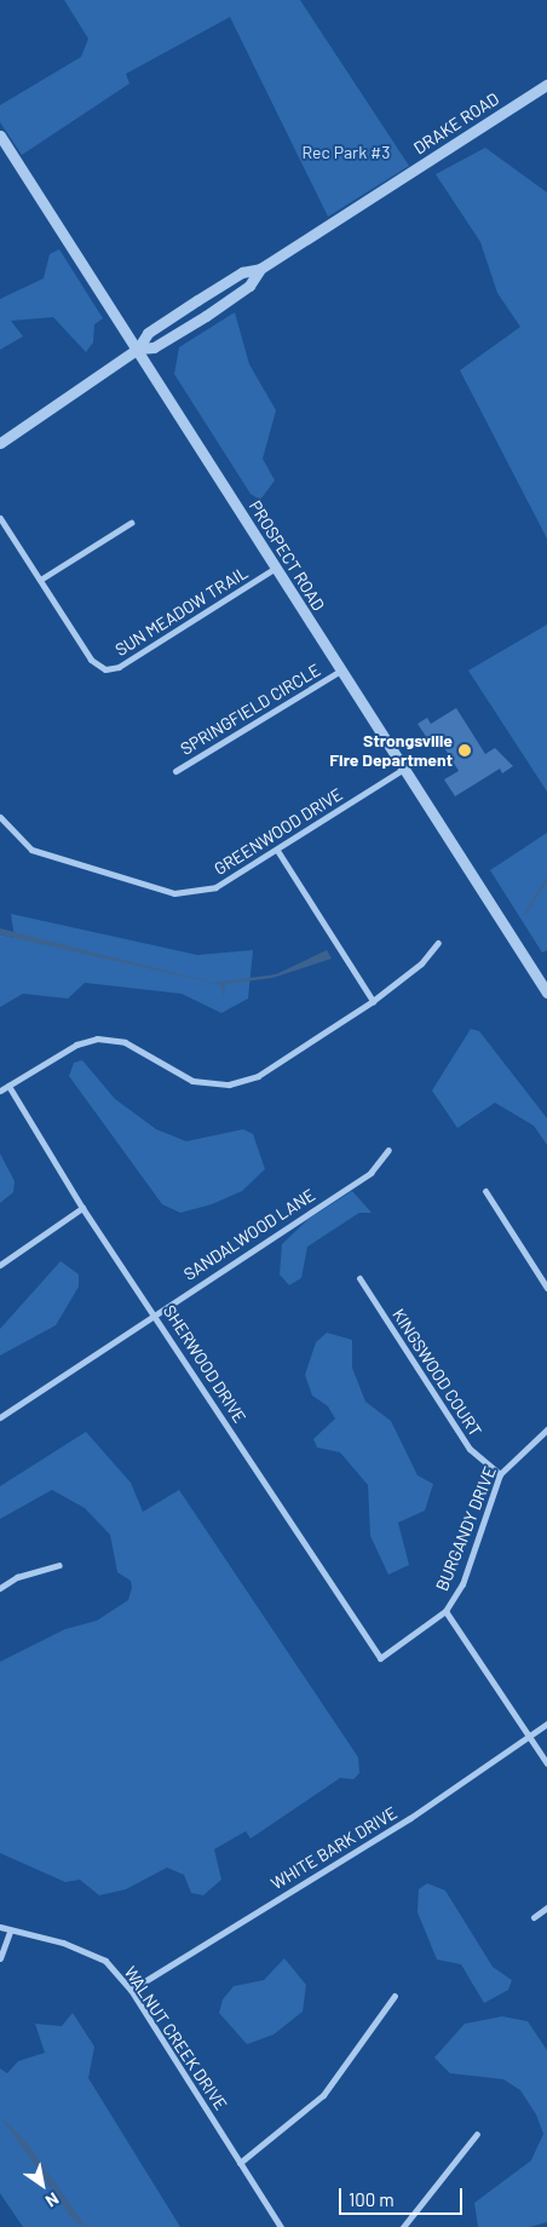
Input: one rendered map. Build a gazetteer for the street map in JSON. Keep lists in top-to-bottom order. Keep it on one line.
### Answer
{"streets":{"street":["DRAKE ROAD","PROSPECT ROAD","SUN MEADOW TRAIL","SPRINGFIELD CIRCLE","GREENWOOD DRIVE","SANDALWOOD LANE","SHERWOOD DRIVE","KINGSWOOD COURT","BURGANDY DRIVE","WHITE BARK DRIVE","WALNUT CREEK DRIVE"]},"crossings":[["DRAKE ROAD","PROSPECT ROAD"],["PROSPECT ROAD","SUN MEADOW TRAIL"],["PROSPECT ROAD","SPRINGFIELD CIRCLE"],["PROSPECT ROAD","GREENWOOD DRIVE"],["SANDALWOOD LANE","SHERWOOD DRIVE"],["SHERWOOD DRIVE","BURGANDY DRIVE"],["KINGSWOOD COURT","BURGANDY DRIVE"],["WHITE BARK DRIVE","WALNUT CREEK DRIVE"]],"parks":["Rec Park #3"],"places":["Strongsville Fire Department"],"scale_bar":"100 m","north":"bottom right"}
